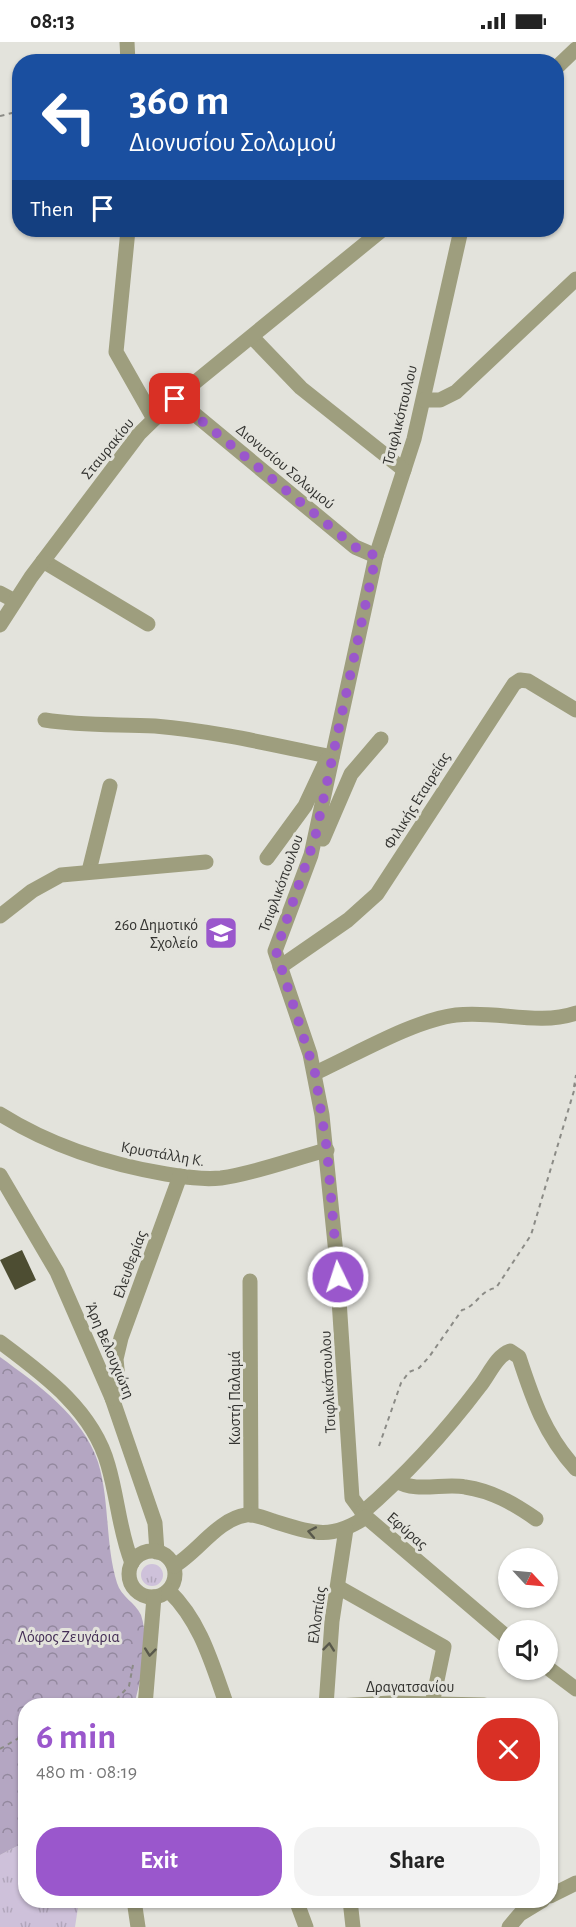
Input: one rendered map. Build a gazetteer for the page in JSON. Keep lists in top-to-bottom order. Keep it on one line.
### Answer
{"streets":{"street":["Τσιφλικόπουλου","Σταυρακίου","Διονυσίου Σολωμού","Φιλικής Εταιρείας","Κρυστάλλη Κ.","Ελευθερίας","Άρη Βελουχιώτη","Κωστή Παλαμά","Εφύρας","Ελλοπίας"]},"crossings":[["Τσιφλικόπουλου","Διονυσίου Σολωμού"],["Τσιφλικόπουλου","Φιλικής Εταιρείας"],["Τσιφλικόπουλου","Κρυστάλλη Κ."],["Τσιφλικόπουλου","Εφύρας"],["Σταυρακίου","Διονυσίου Σολωμού"],["Κρυστάλλη Κ.","Ελευθερίας"],["Ελευθερίας","Άρη Βελουχιώτη"],["Κωστή Παλαμά","Εφύρας"],["Εφύρας","Ελλοπίας"]],"one_way":["Ελλοπίας"],"parks":["Λόφος Ζευγάρια"],"places":{"school or university":["26ο Δημοτικό Σχολείο"]},"north":"bottom right","page":{"status":"08:13","turn":["360 m","Διονυσίου Σολωμού"],"then":"Then","heading":["6 min","480 m · 08:19"],"buttons":["Exit","Share"]}}
